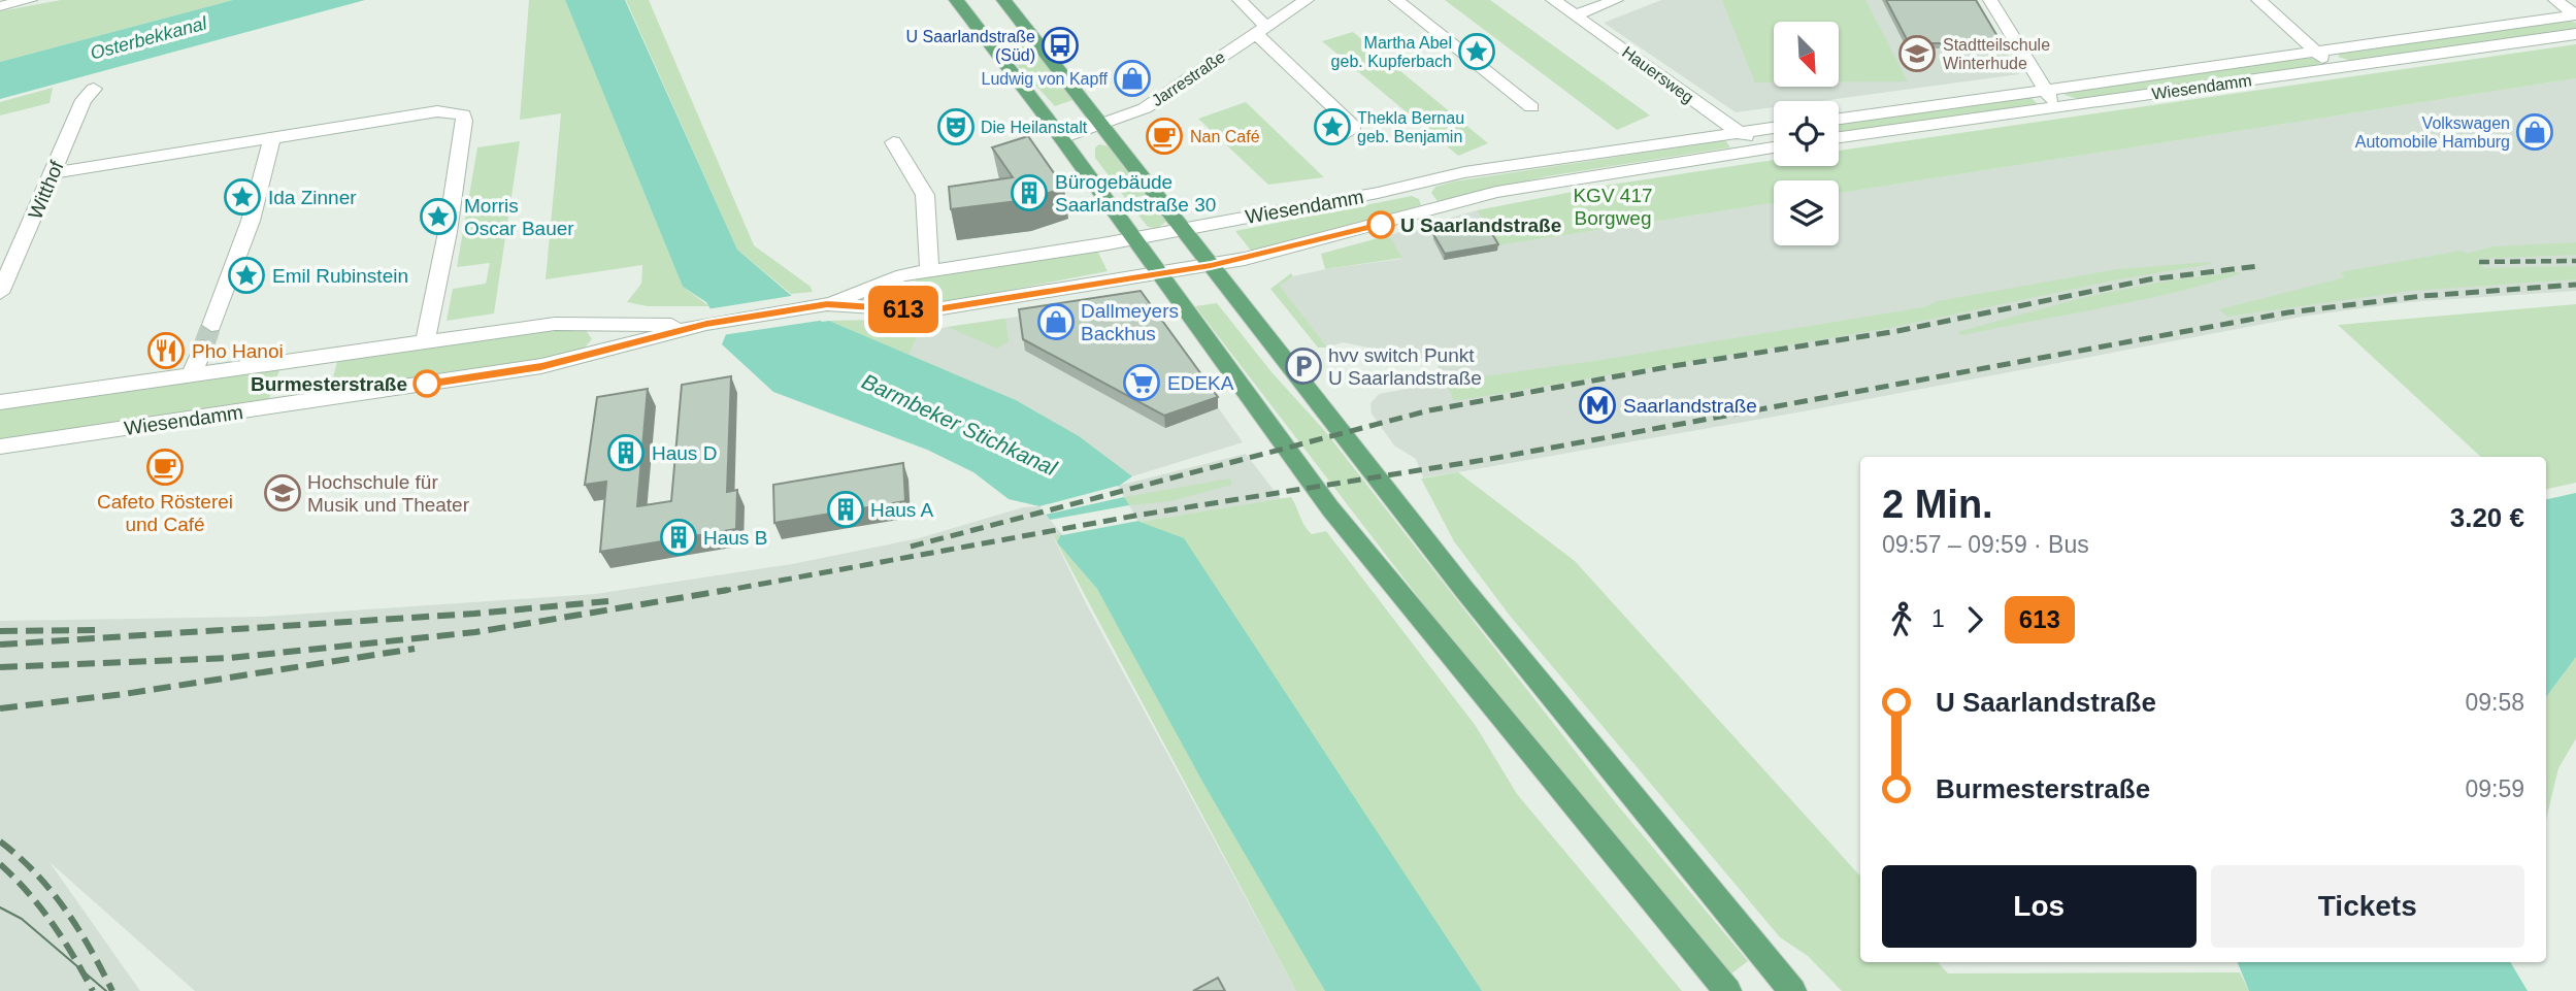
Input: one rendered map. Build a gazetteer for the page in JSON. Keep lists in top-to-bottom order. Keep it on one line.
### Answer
{"streets":{"street":["Hauersweg","Jarrestraße","Wiesendamm","Witthof"]},"crossings":[["Hauersweg","Wiesendamm"]],"water":["Osterbekkanal","Barmbeker Stichkanal"],"parks":["KGV 417 Borgweg"],"places":{"bus stop":["U Saarlandstraße (Süd)"],"place":["Martha Abel geb. Kupferbach","Thekla Bernau geb. Benjamin","Ida Zinner","Morris Oscar Bauer","Emil Rubinstein"],"school or university":["Stadtteilschule Winterhude","Hochschule für Musik und Theater"],"shop":["Ludwig von Kapff","Volkswagen Automobile Hamburg","Dallmeyers Backhus"],"theatre":["Die Heilanstalt"],"cafe":["Nan Café","Cafeto Rösterei und Café"],"building":["Bürogebäude Saarlandstraße 30","Haus D","Haus A","Haus B"],"other":["U Saarlandstraße","Burmesterstraße"],"restaurant":["Pho Hanoi"],"parking":["hvv switch Punkt U Saarlandstraße"],"supermarket":["EDEKA"],"metro station":["Saarlandstraße"]},"lines":["bus line 613"],"north":"bottom right","page":{"on_map":"613","heading":["2 Min.","09:57 – 09:59 · Bus","3.20 €"],"legs":["1","613"],"list":[{"name":"U Saarlandstraße","value":"09:58"},{"name":"Burmesterstraße","value":"09:59"}],"buttons":["Los","Tickets"]}}
